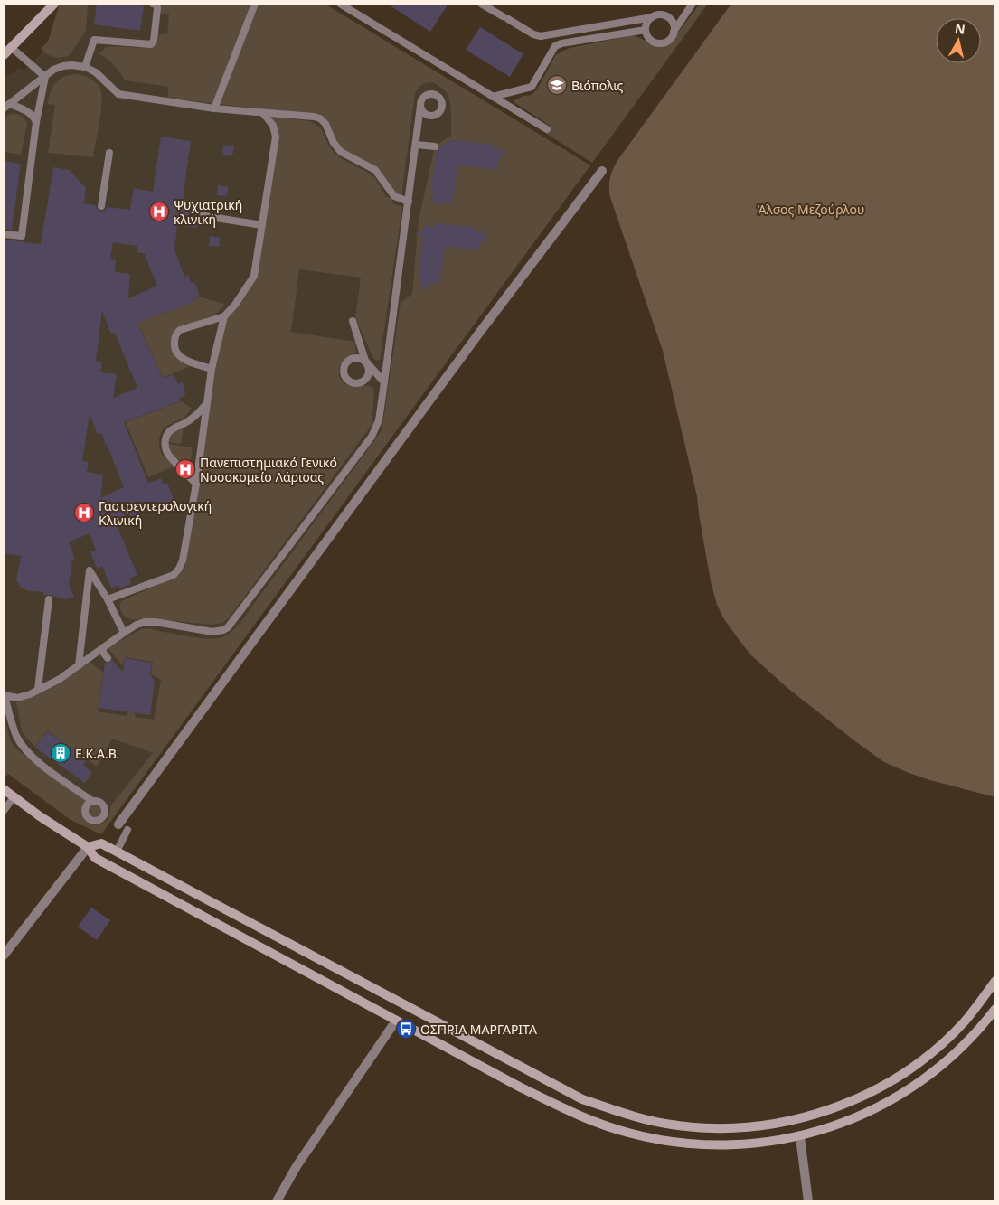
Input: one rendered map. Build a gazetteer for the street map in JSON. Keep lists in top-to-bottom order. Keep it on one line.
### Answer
{"parks":["Άλσος Μεζούρλου"],"places":{"school or university":["Βιόπολις"],"hospital":["Ψυχιατρική κλινική","Πανεπιστημιακό Γενικό Νοσοκομείο Λάρισας","Γαστρεντερολογική Κλινική"],"building":["E.K.A.B."],"bus stop":["ΟΣΠΡΙΑ ΜΑΡΓΑΡΙΤΑ"]},"north":"top"}
